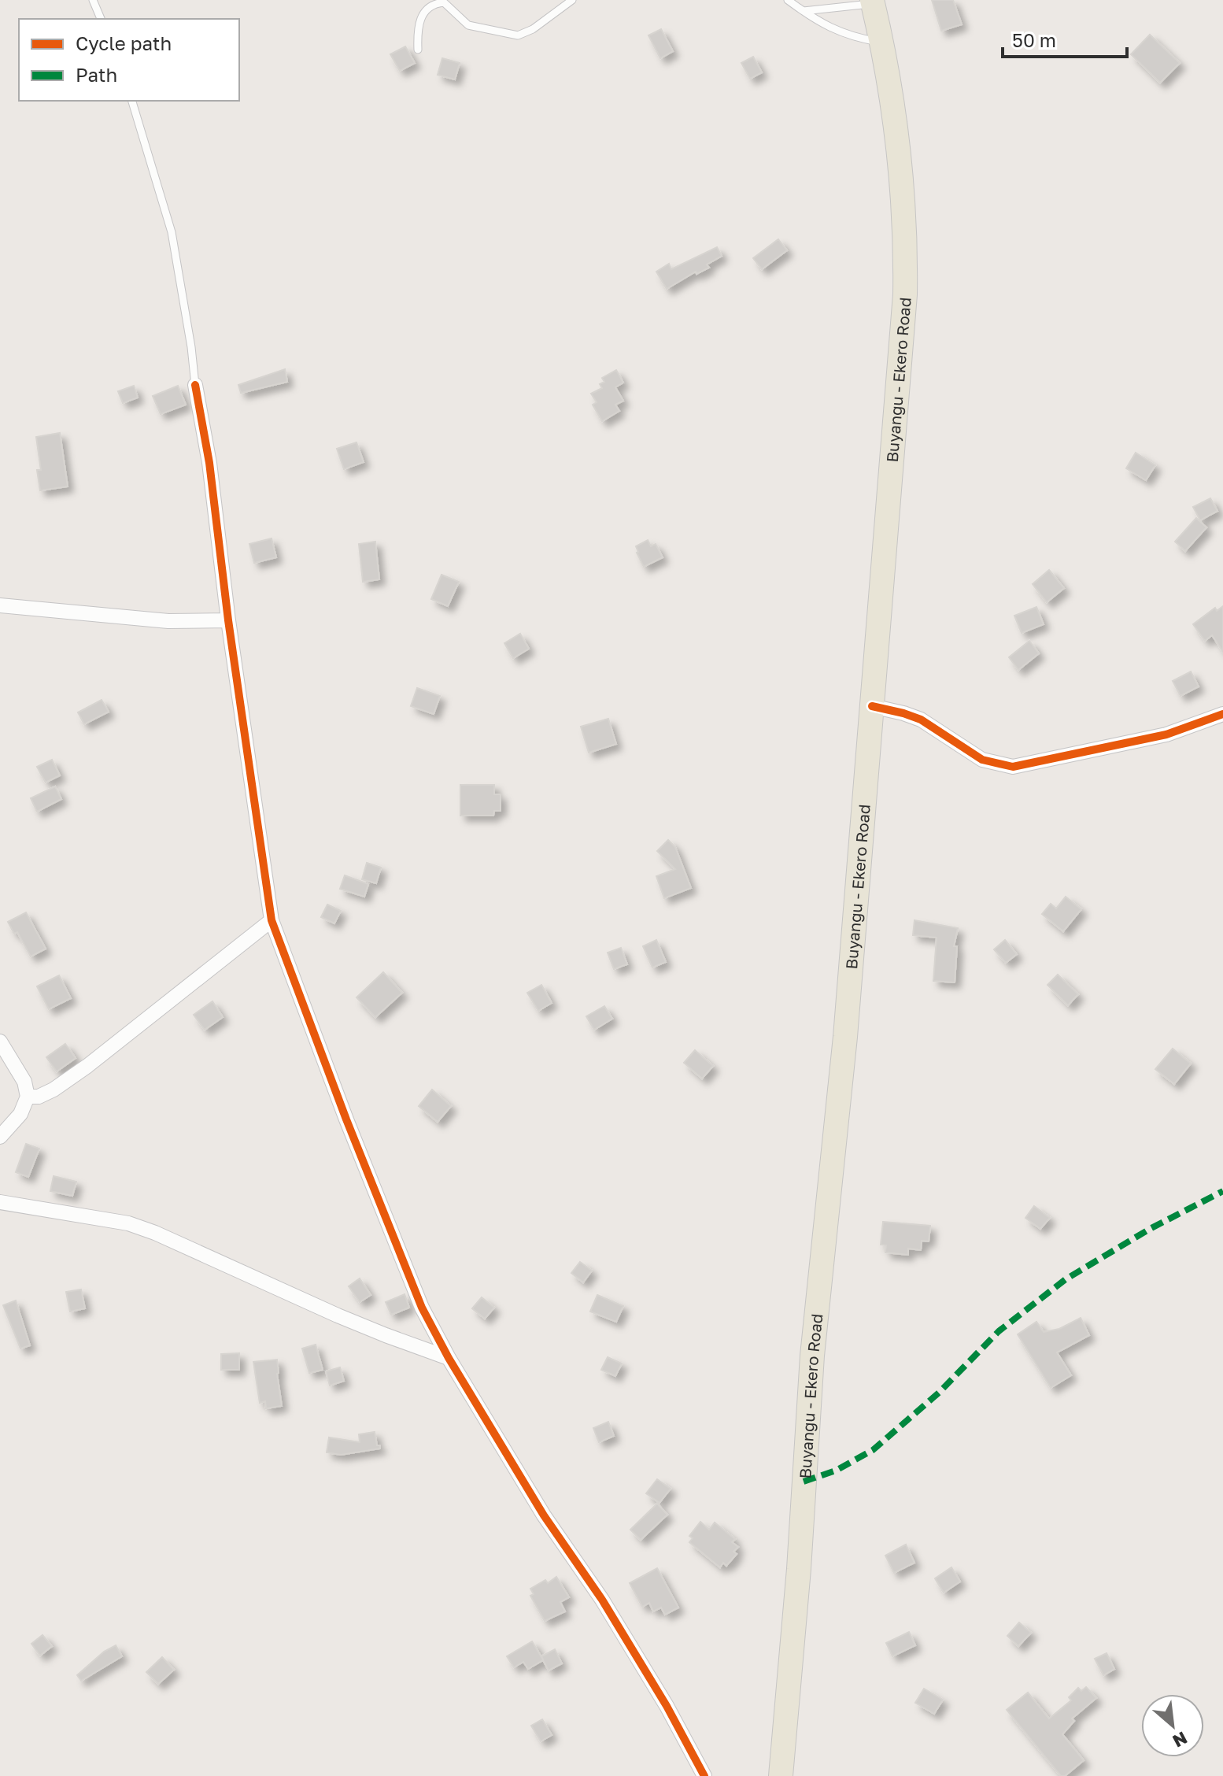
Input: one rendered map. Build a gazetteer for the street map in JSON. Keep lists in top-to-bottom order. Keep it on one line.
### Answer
{"streets":{"main road":["Buyangu - Ekero Road"]},"legend":["Cycle path","Path"],"scale_bar":"50 m","north":"bottom right"}
